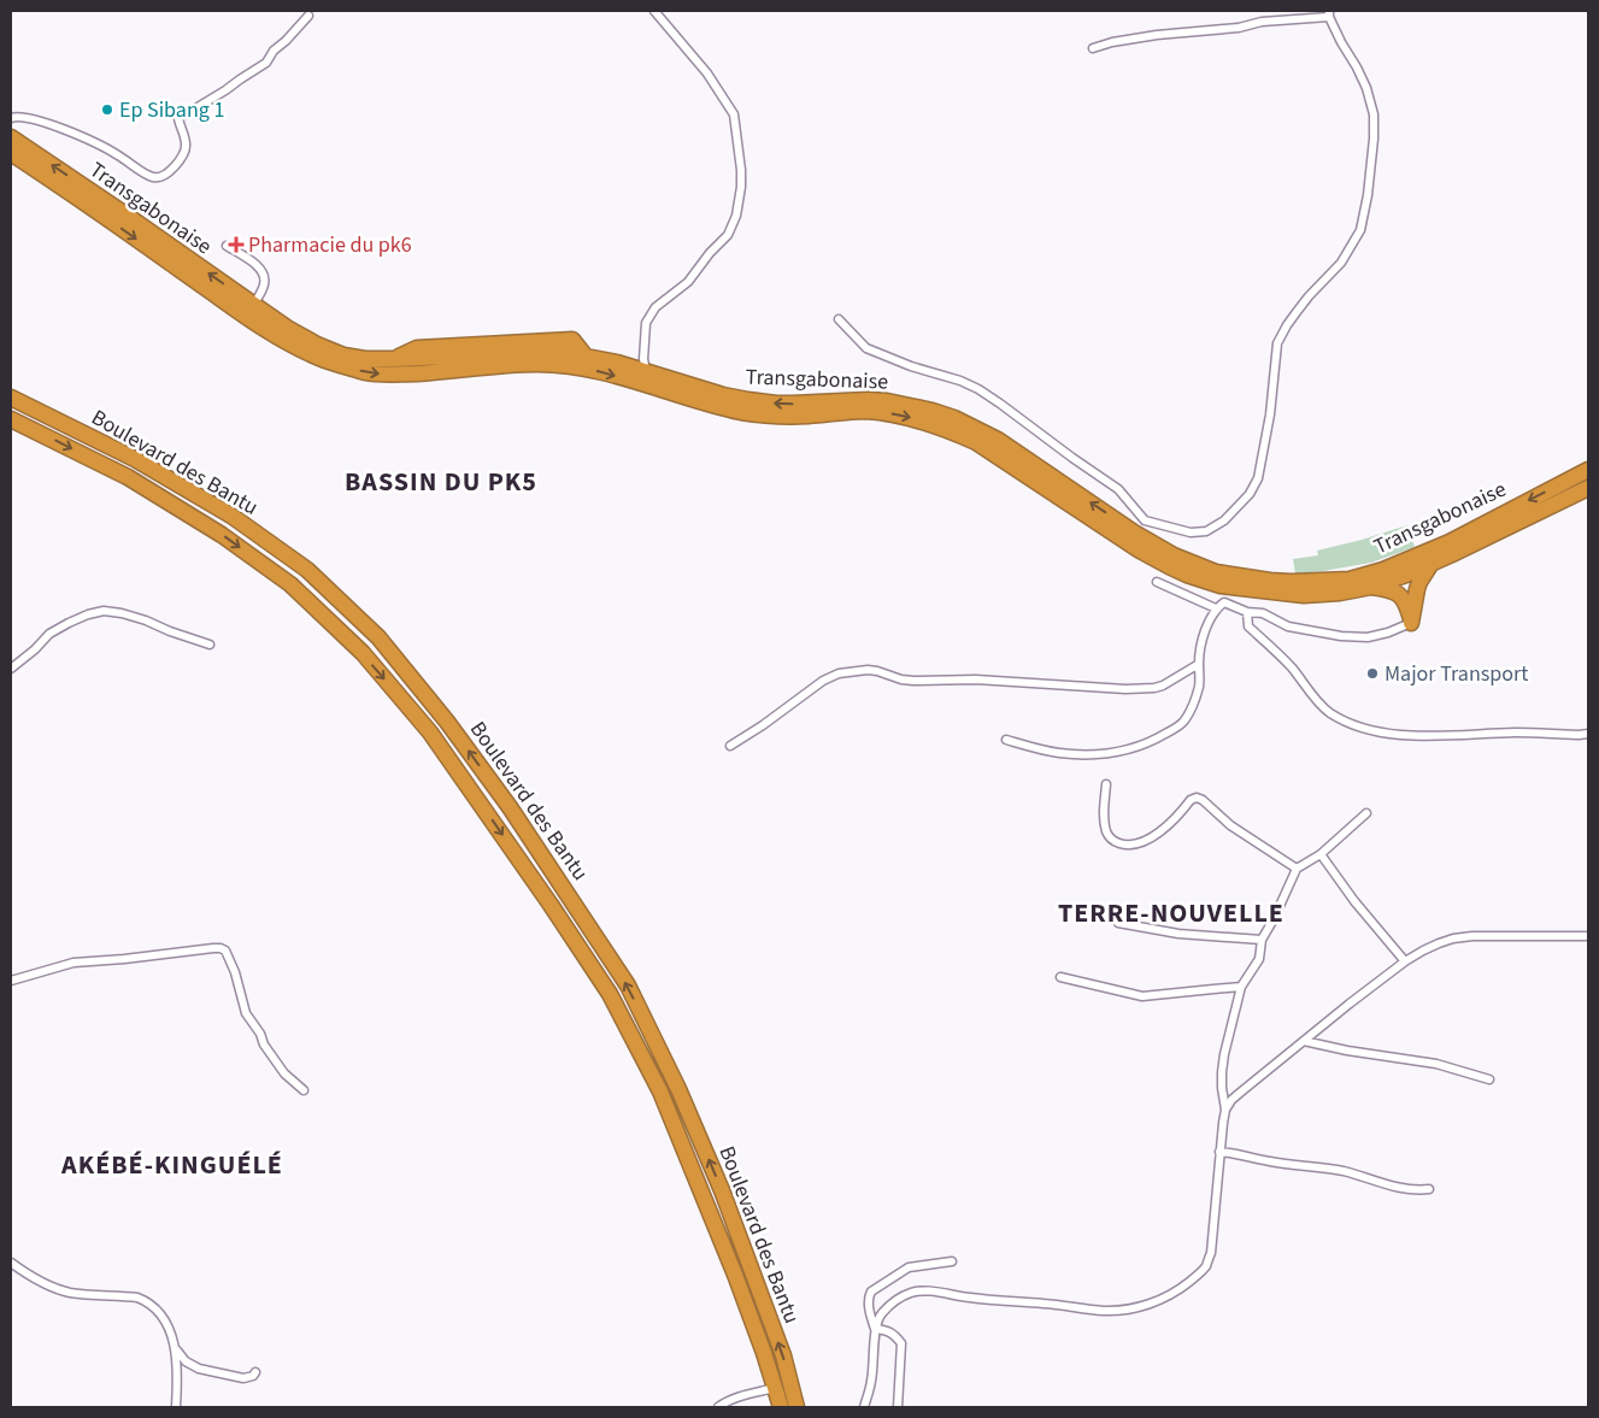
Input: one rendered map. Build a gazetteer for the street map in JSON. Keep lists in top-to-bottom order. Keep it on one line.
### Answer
{"streets":{"highway":["Transgabonaise","Boulevard des Bantu"]},"districts":["BASSIN DU PK5","TERRE-NOUVELLE","AKÉBÉ-KINGUÉLÉ"],"places":{"other":["Ep Sibang 1","Major Transport"],"health":["Pharmacie du pk6"]}}
